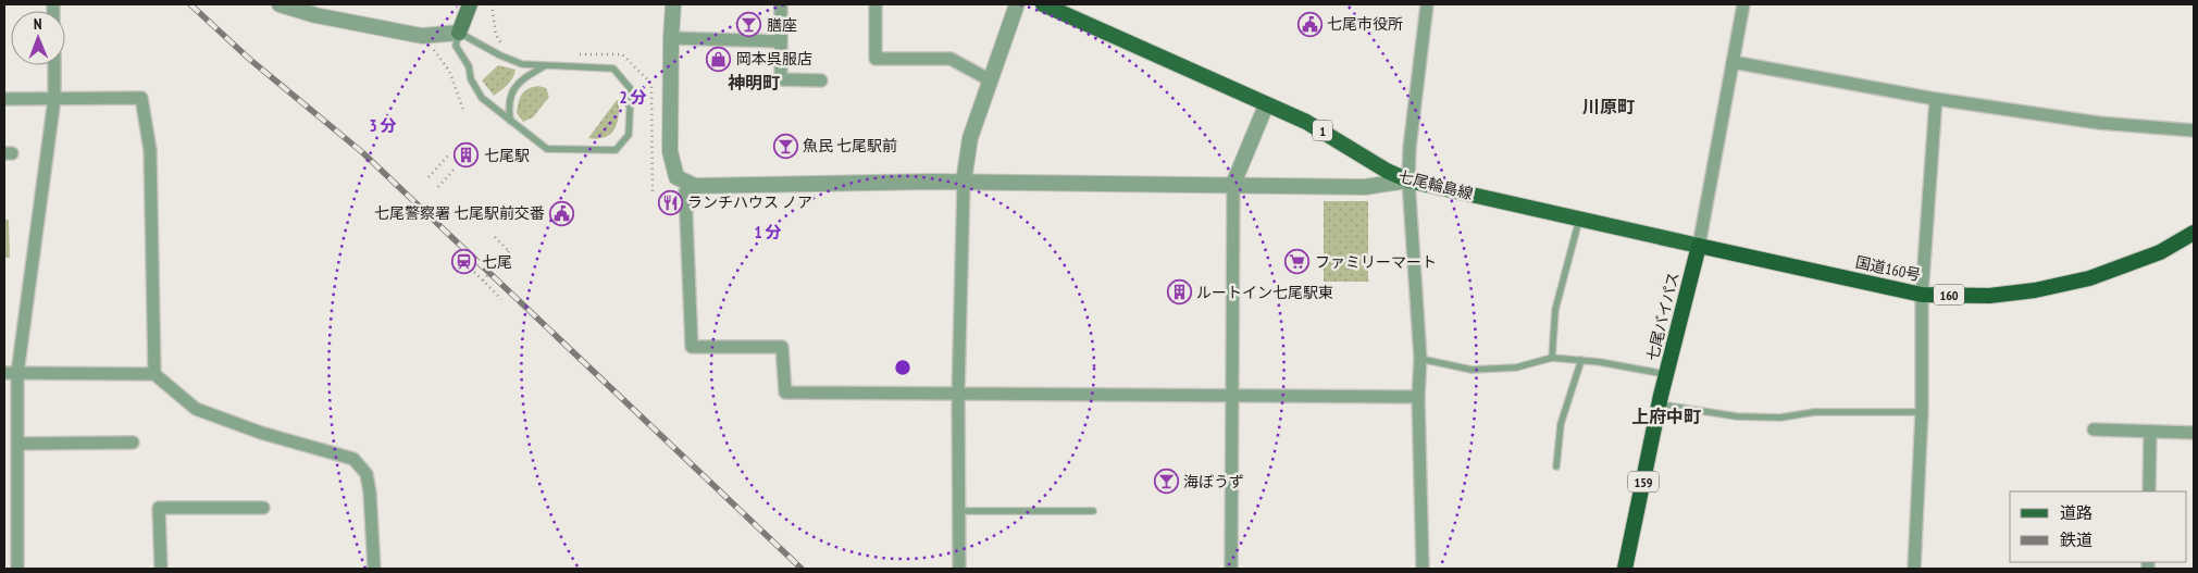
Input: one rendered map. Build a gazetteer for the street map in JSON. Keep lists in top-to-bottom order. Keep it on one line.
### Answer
{"streets":{"highway":["国道160号","160","七尾バイパス","159"],"main road":["1","七尾輪島線"]},"crossings":[["七尾輪島線","国道160号"],["七尾輪島線","七尾バイパス"],["国道160号","七尾バイパス"],["七尾バイパス","159"]],"districts":["神明町","川原町","上府中町"],"places":{"public building":["七尾市役所","七尾警察署 七尾駅前交番"],"bar":["膳座","魚民 七尾駅前","海ぼうず"],"shop":["岡本呉服店"],"building":["七尾駅","ルートイン七尾駅東"],"restaurant":["ランチハウス ノア"],"station":["七尾"],"supermarket":["ファミリーマート"]},"legend":["道路","鉄道"],"north":"top","rings":["2 分","3 分","1 分"]}
